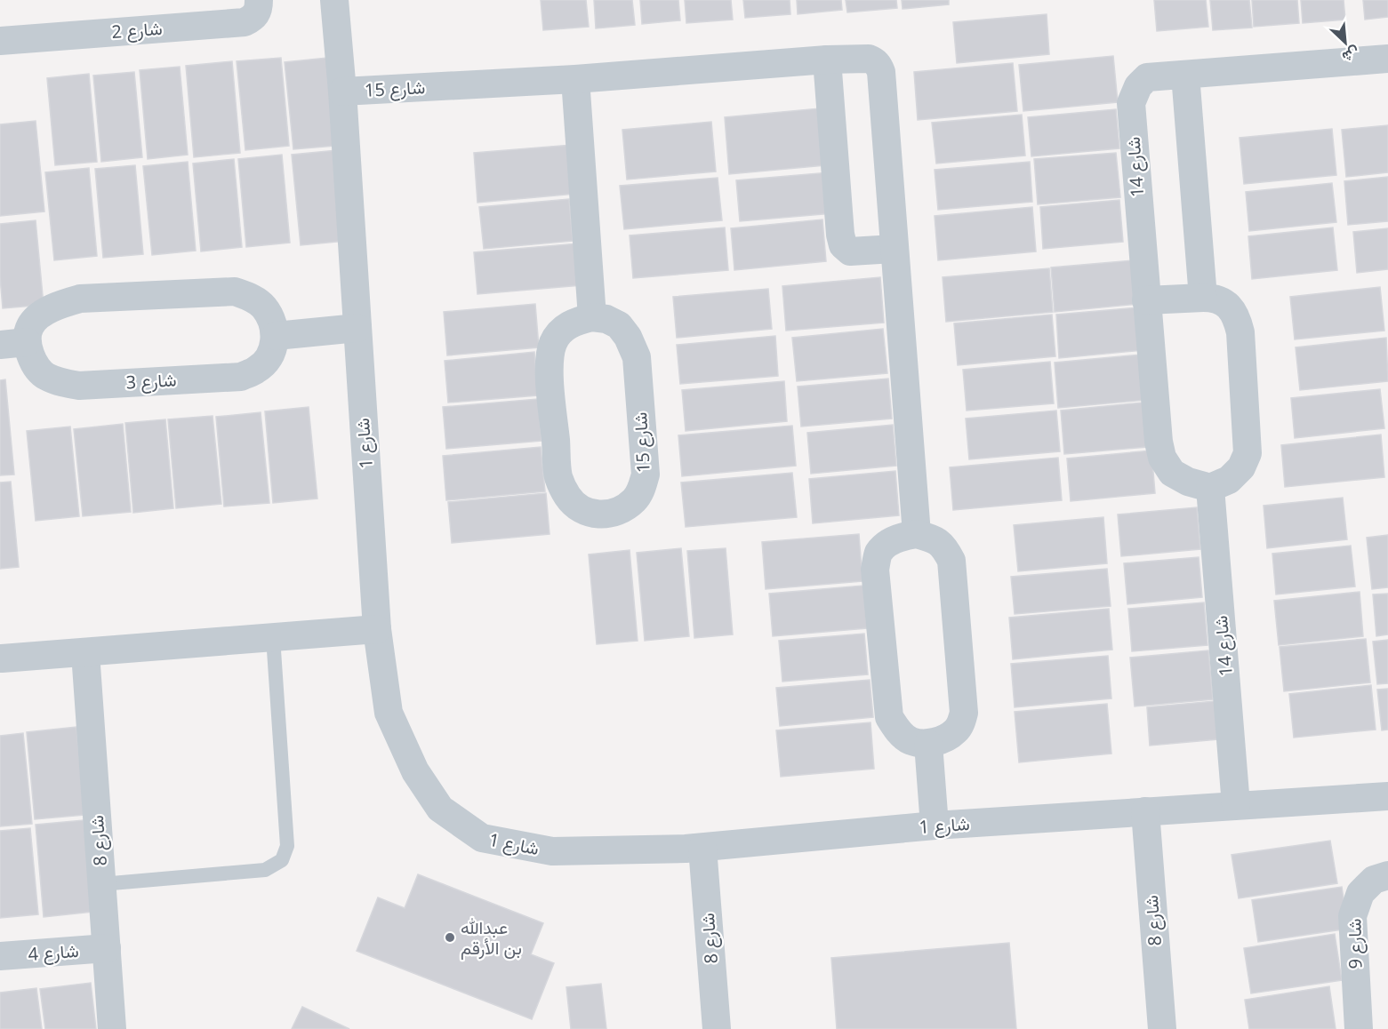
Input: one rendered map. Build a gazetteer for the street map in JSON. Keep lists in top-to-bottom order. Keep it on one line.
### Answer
{"streets":{"street":["شارع 2","شارع 15","شارع 14","شارع 3","شارع 1","شارع 8","شارع 9","شارع 4"]},"crossings":[["شارع 15","شارع 1"],["شارع 14","شارع 1"],["شارع 1","شارع 8"],["شارع 8","شارع 4"]],"places":["عبدالله بن الأرقم"],"north":"bottom right"}
